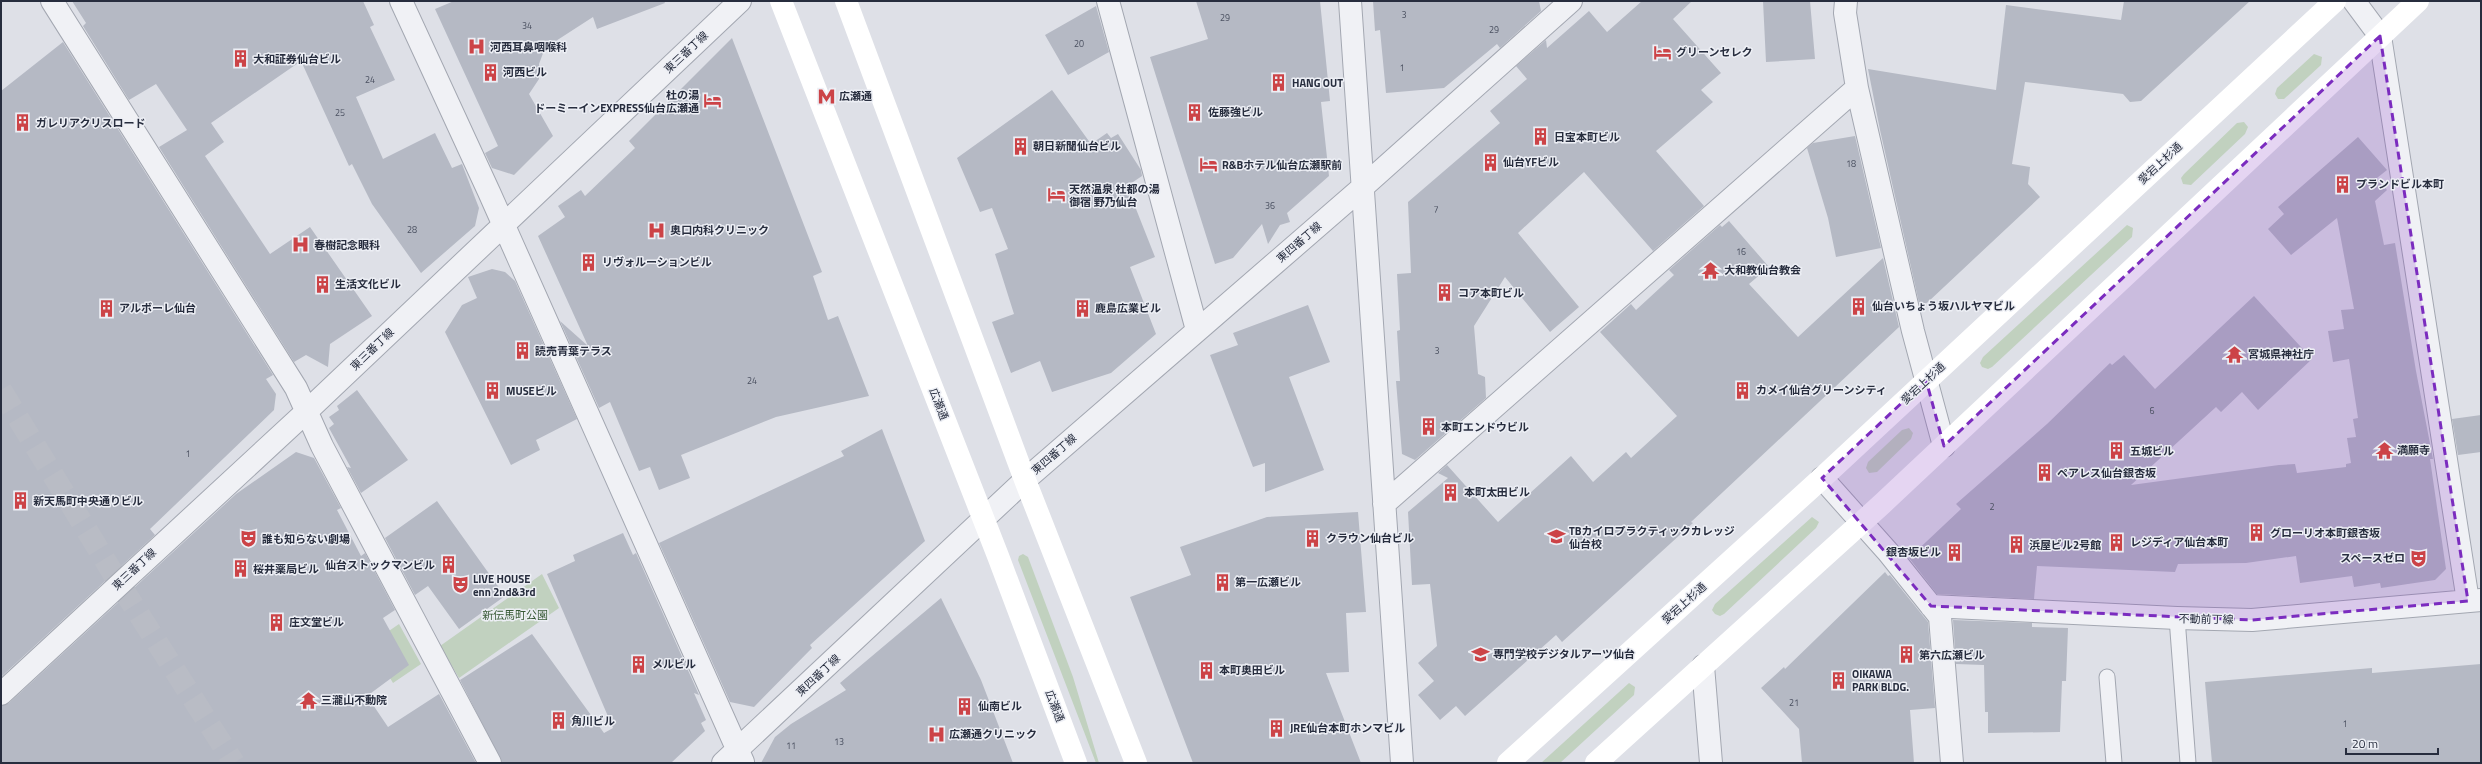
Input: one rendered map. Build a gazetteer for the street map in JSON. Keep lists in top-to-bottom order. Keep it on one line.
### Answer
{"streets":{"street":["東三番丁線","愛宕上杉通","東四番丁線","広瀬通","不動前丁線"]},"crossings":[["東四番丁線","広瀬通"]],"parks":["新伝馬町公園"],"places":{"hospital":["河西耳鼻咽喉科","奥口内科クリニック","春樹記念眼科","広瀬通クリニック"],"hotel":["グリーンセレク","杜の湯 ドーミーインEXPRESS仙台広瀬通","R&Bホテル仙台広瀬駅前","天然温泉 杜都の湯 御宿 野乃仙台"],"building":["大和証券仙台ビル","河西ビル","HANG OUT","佐藤強ビル","ガレリアクリスロード","日宝本町ビル","朝日新聞仙台ビル","仙台YFビル","プランドビル本町","リヴォルーションビル","生活文化ビル","コア本町ビル","仙台いちょう坂ハルヤマビル","アルボーレ仙台","鹿島広業ビル","読売⻘葉テラス","カメイ仙台グリーンシティ","MUSEビル","本町エンドウビル","五城ビル","ペアレス仙台銀杏坂","本町太田ビル","新天馬町中央通りビル","グローリオ本町銀杏坂","クラウン仙台ビル","レジディア仙台本町","浜屋ビル2号館","銀杏坂ビル","仙台ストックマンビル","桜井薬局ビル","第一広瀬ビル","庄文堂ビル","第六広瀬ビル","メルビル","本町奥田ビル","OIKAWA PARK BLDG.","仙南ビル","角川ビル","JRE仙台本町ホンマビル"],"metro station":["広瀬通"],"temple":["大和教仙台教会","宮城県神社庁","満願寺","三瀧山不動院"],"school or university":["TBカイロプラクティックカレッジ 仙台校","専門学校デジタルアーツ仙台"],"theatre":["誰も知らない劇場","スペースゼロ","LIVE HOUSE enn 2nd&3rd"]},"house_numbers":["3","29","34","29","20","1","24","25","18","36","7","28","16","3","24","6","1","2","21","1","13","11"],"scale_bar":"20 m"}
